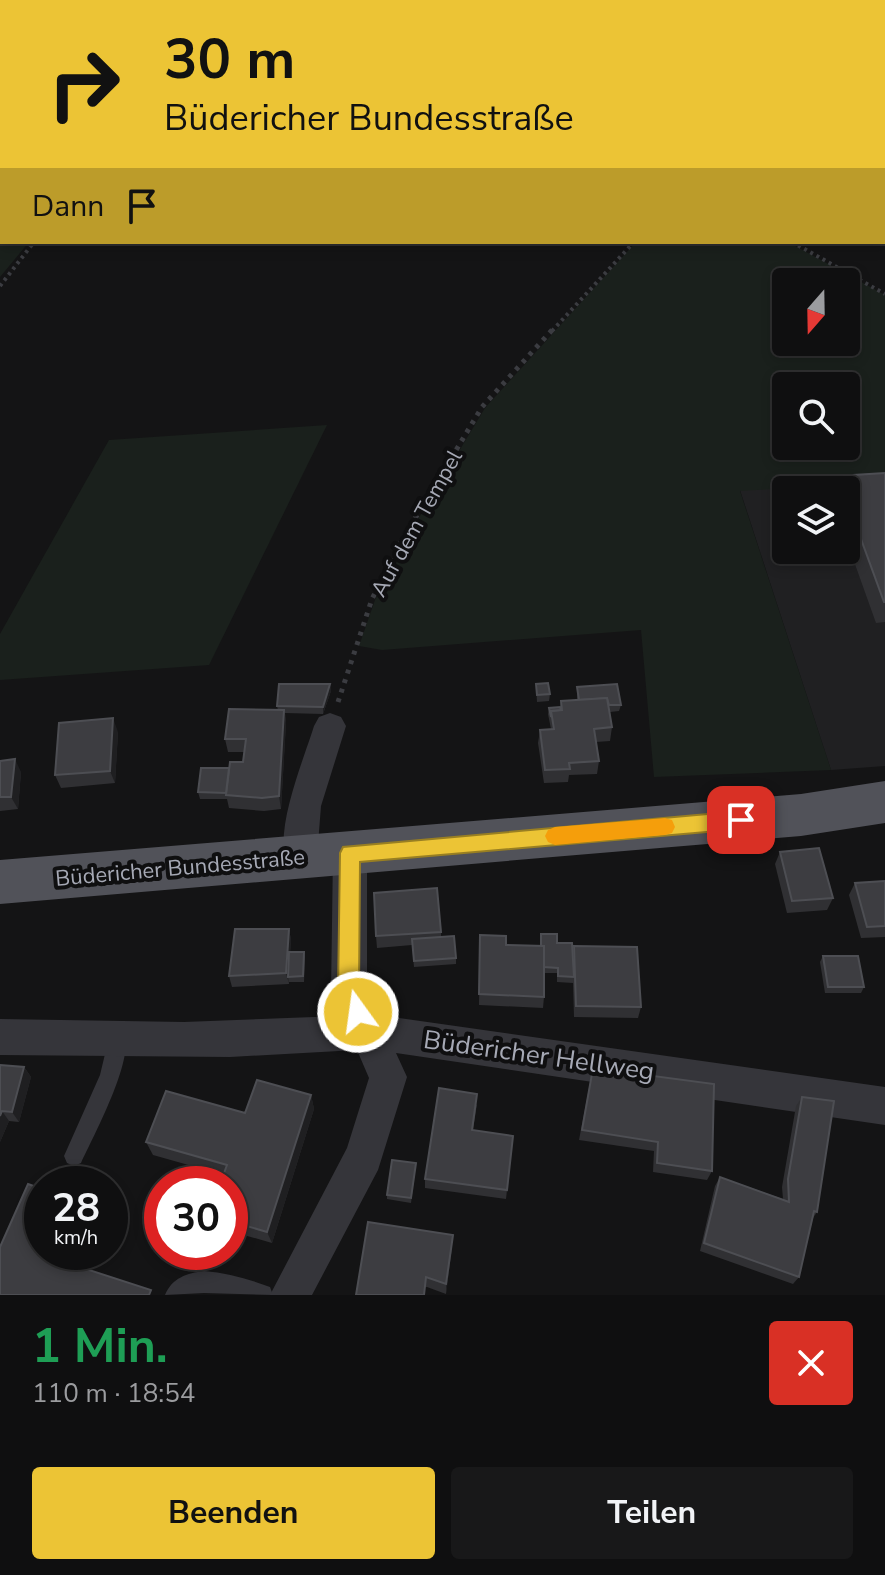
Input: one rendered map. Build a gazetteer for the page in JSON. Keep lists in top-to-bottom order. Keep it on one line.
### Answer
{"streets":{"main road":["Büdericher Bundesstraße"],"street":["Büdericher Hellweg"],"path":["Auf dem Tempel"]},"north":"bottom","page":{"turn":["30 m","Büdericher Bundesstraße"],"then":"Dann","speed":"28 km/h","limit":"30","heading":["1 Min.","110 m · 18:54"],"buttons":["Beenden","Teilen"]}}
